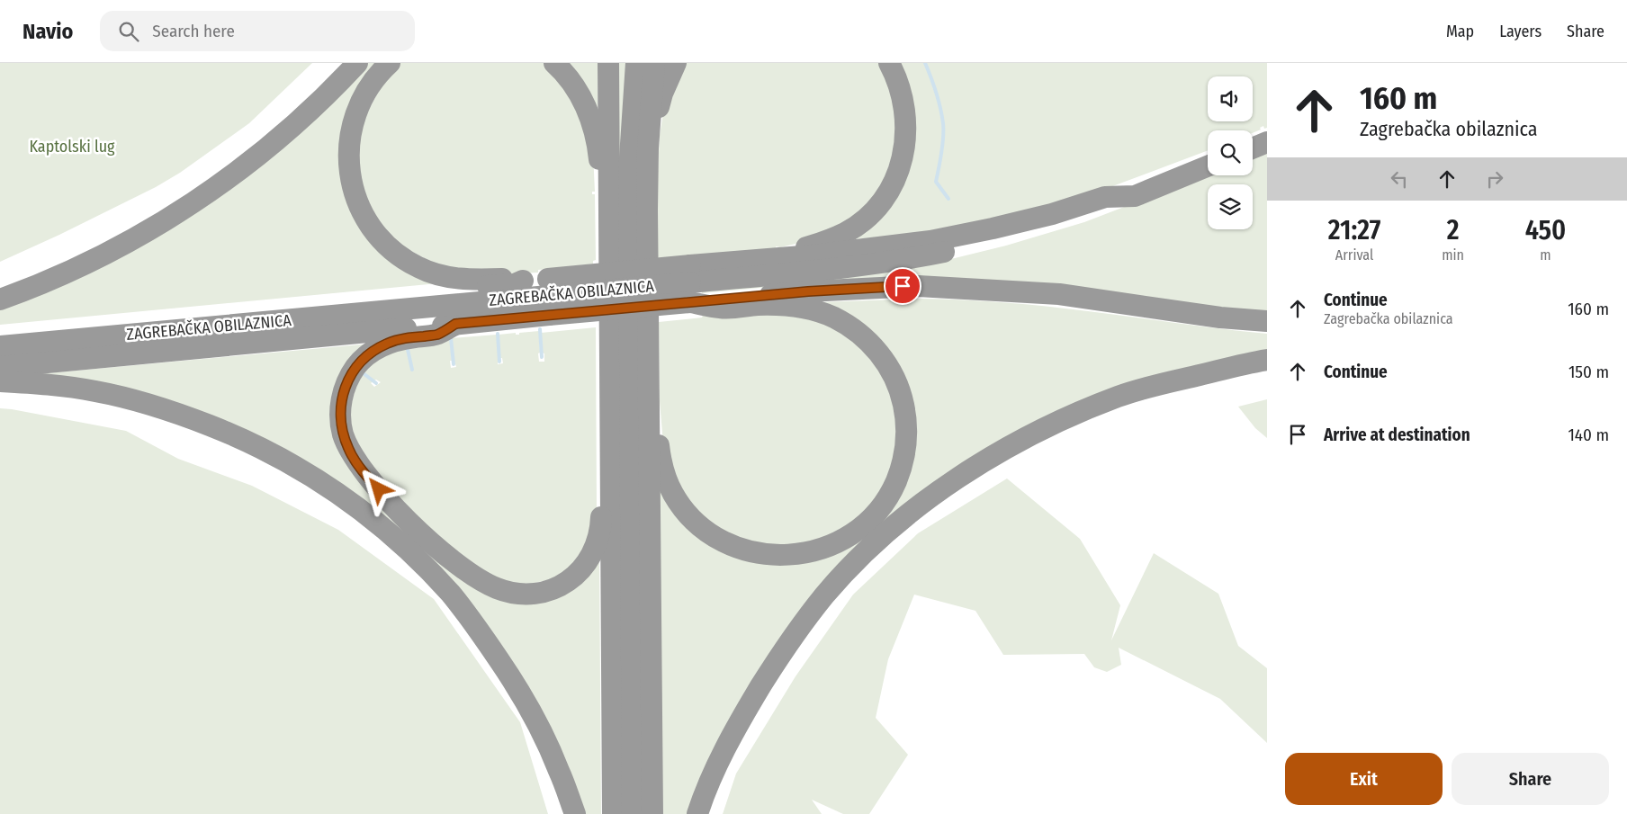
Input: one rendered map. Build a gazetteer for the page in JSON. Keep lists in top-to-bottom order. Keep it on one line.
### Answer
{"streets":{"highway":["ZAGREBAČKA OBILAZNICA"]},"parks":["Kaptolski lug"],"page":{"header":"Navio","search":"Search here","nav":["Map","Layers","Share"],"turn":["160 m","Zagrebačka obilaznica"],"eta":["21:27","Arrival","2","min","450","m"],"list":[{"name":"Continue","note":"Zagrebačka obilaznica","value":"160 m"},{"name":"Continue","value":"150 m"},{"name":"Arrive at destination","value":"140 m"}],"buttons":["Exit","Share"]}}
